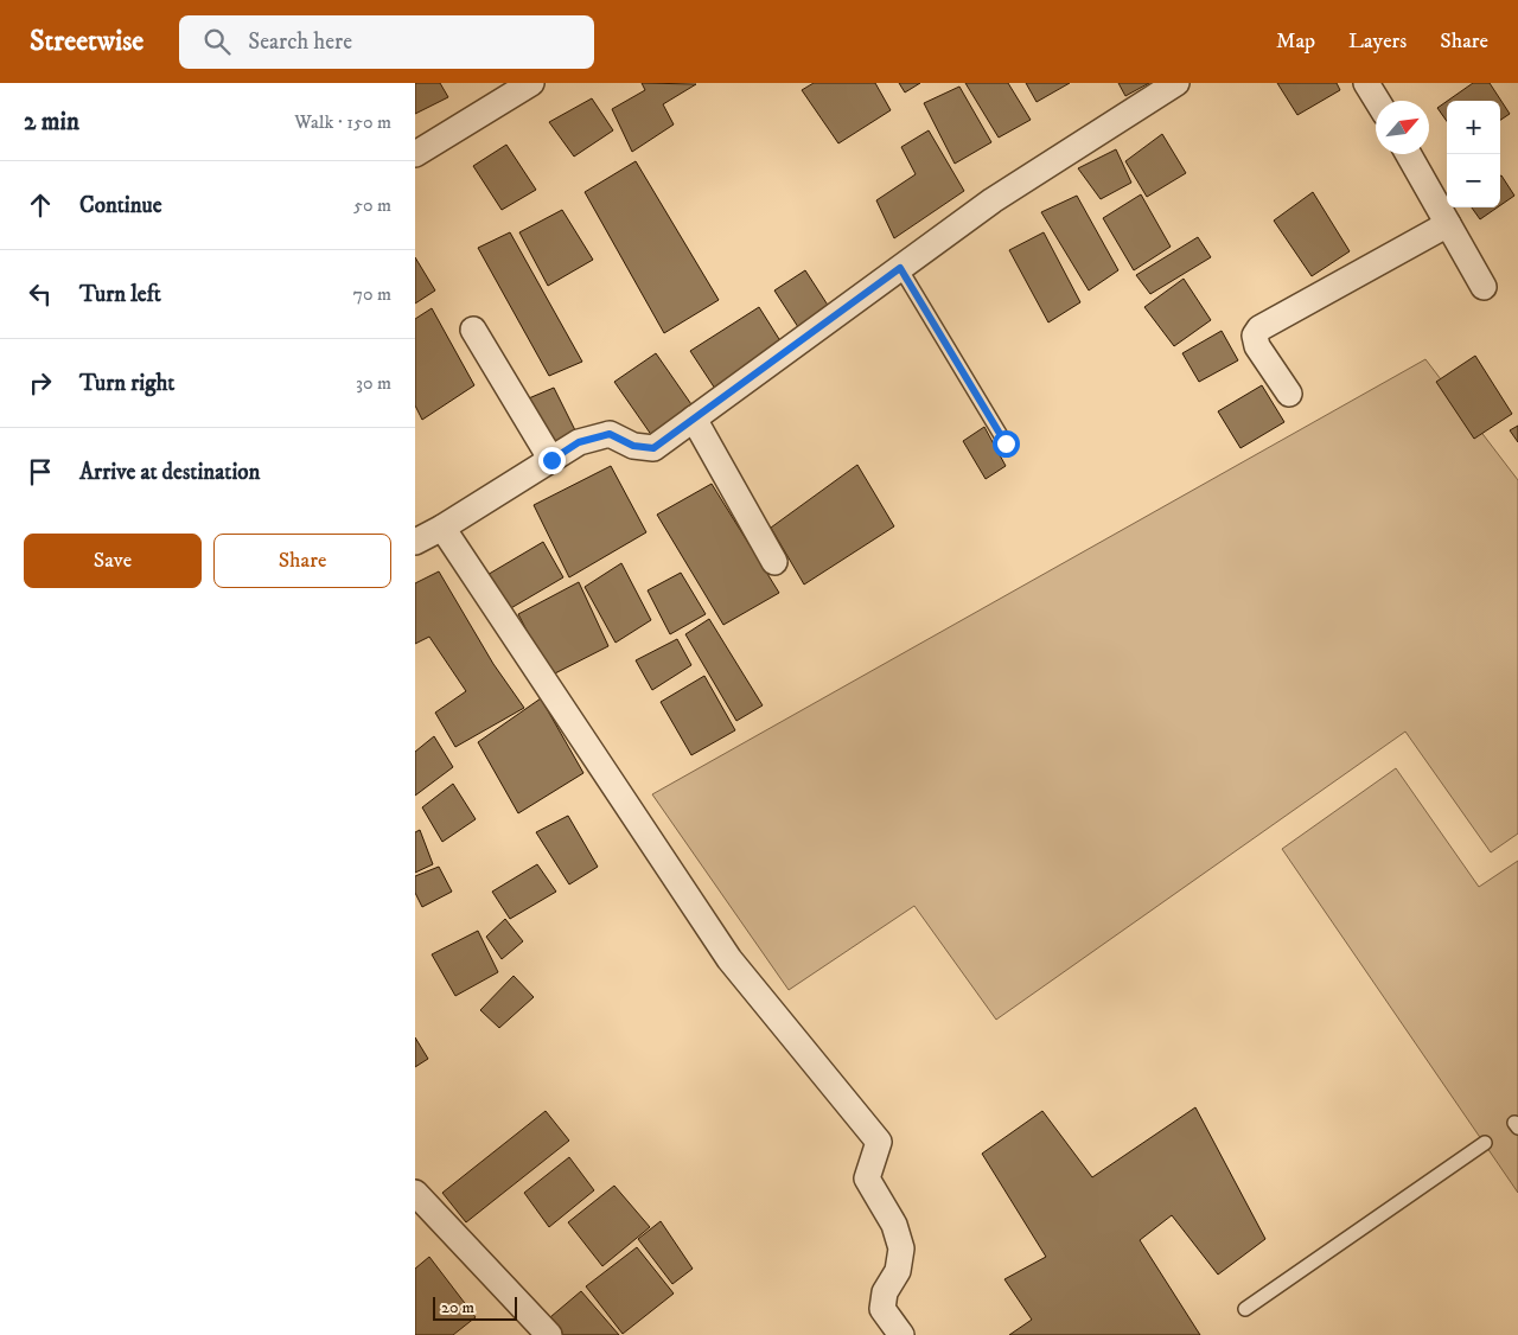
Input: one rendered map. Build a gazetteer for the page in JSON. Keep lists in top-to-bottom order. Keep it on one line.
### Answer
{"scale_bar":"20 m","north":"top right","page":{"header":"Streetwise","search":"Search here","nav":["Map","Layers","Share"],"heading":["2 min","Walk · 150 m"],"map_buttons":["+","−"],"list":[["Continue","50 m"],["Turn left","70 m"],["Turn right","30 m"],"Arrive at destination"],"buttons":["Save","Share"],"scale":"20 m"}}
